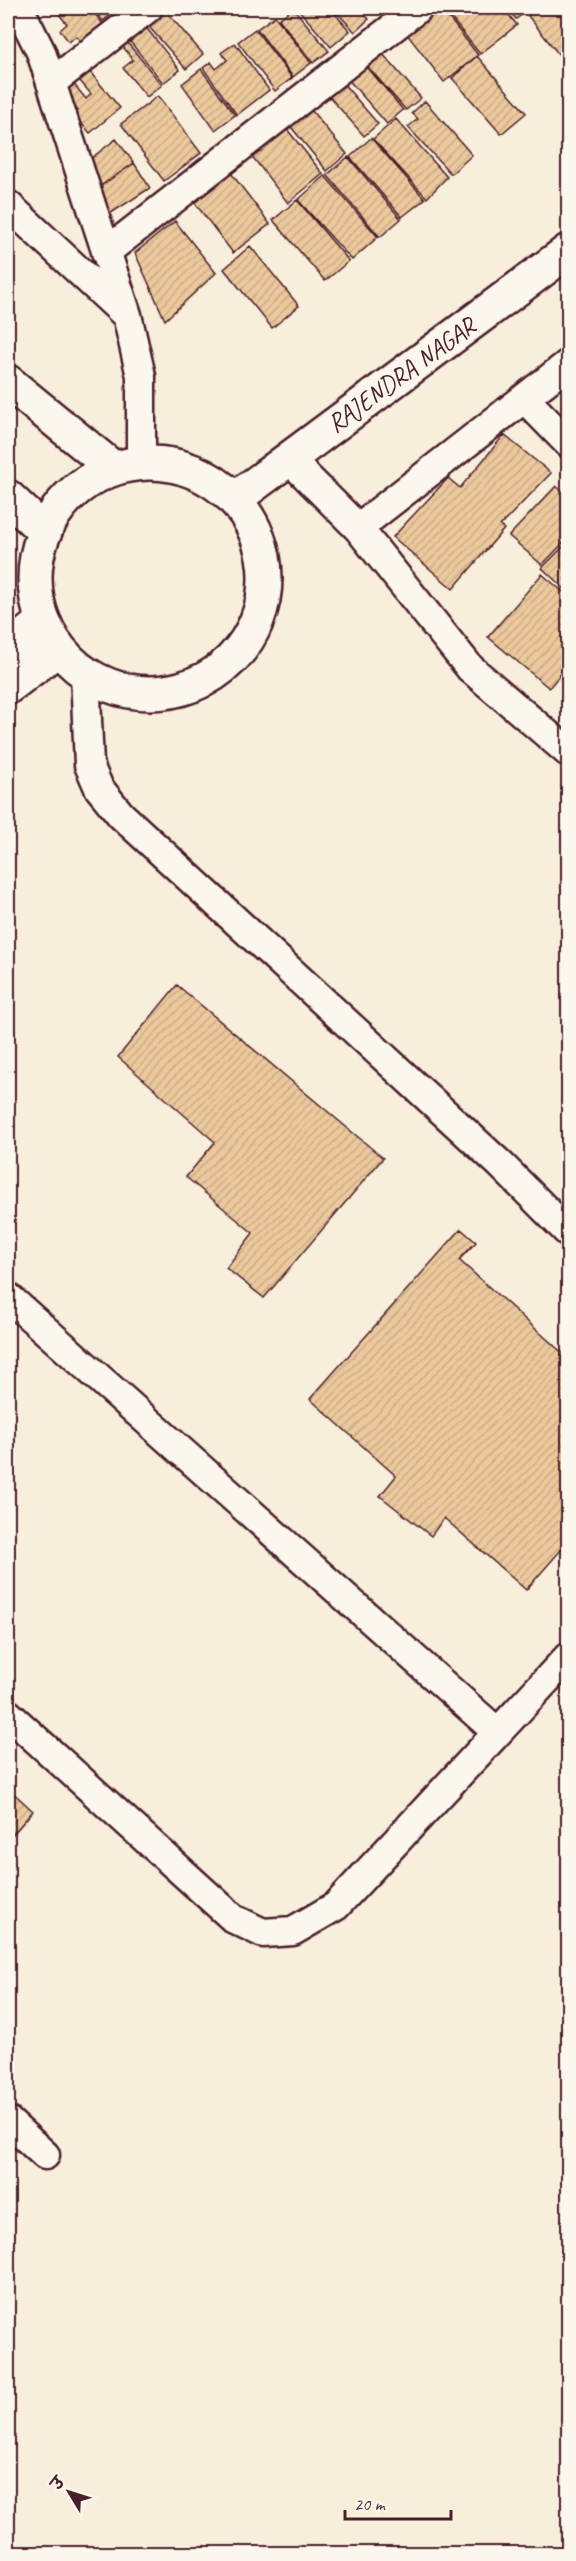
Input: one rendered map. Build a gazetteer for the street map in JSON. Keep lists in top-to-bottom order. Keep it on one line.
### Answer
{"streets":{"main road":["RAJENDRA NAGAR"]},"scale_bar":"20 m","north":"top left"}
